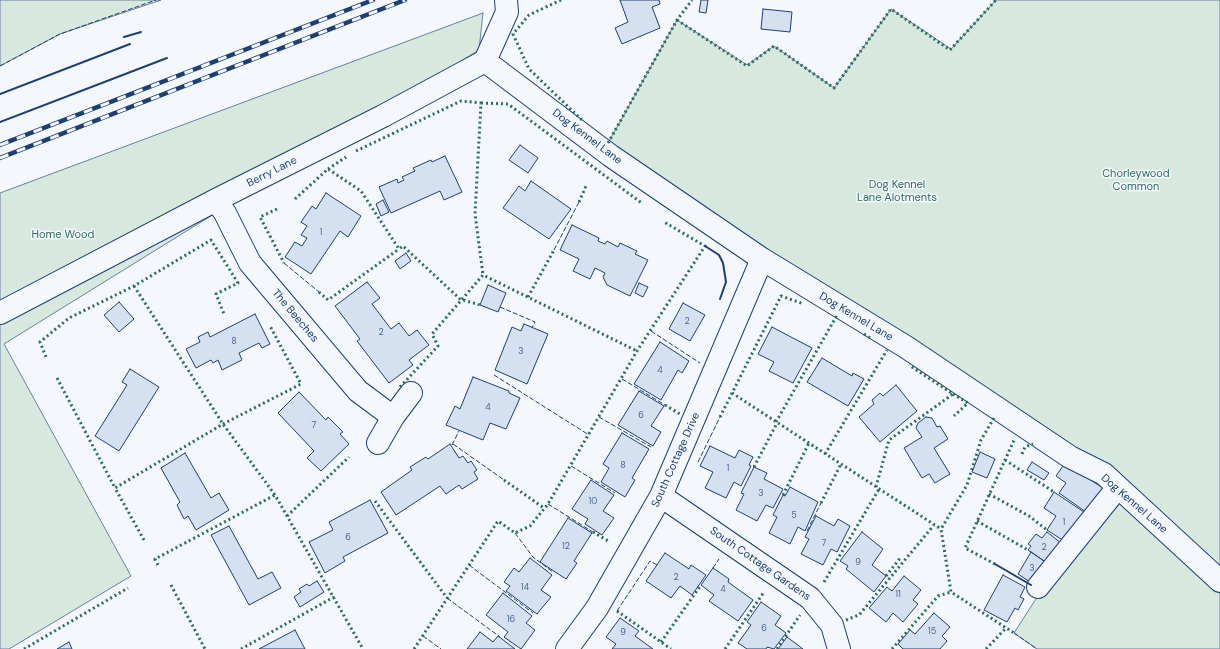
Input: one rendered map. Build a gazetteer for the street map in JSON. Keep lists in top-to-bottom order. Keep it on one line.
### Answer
{"streets":{"street":["Dog Kennel Lane","Berry Lane","The Beeches","South Cottage Drive","South Cottage Gardens"]},"crossings":[["Dog Kennel Lane","Berry Lane"],["Dog Kennel Lane","South Cottage Drive"],["Berry Lane","The Beeches"],["South Cottage Drive","South Cottage Gardens"]],"parks":["Chorleywood Common","Dog Kennel Lane Alotments","Home Wood"],"house_numbers":["1","2","2","8","3","4","4","6","7","8","1","3","10","5","1","6","7","12","2","9","3","2","14","4","11","16","6","15","9"]}
